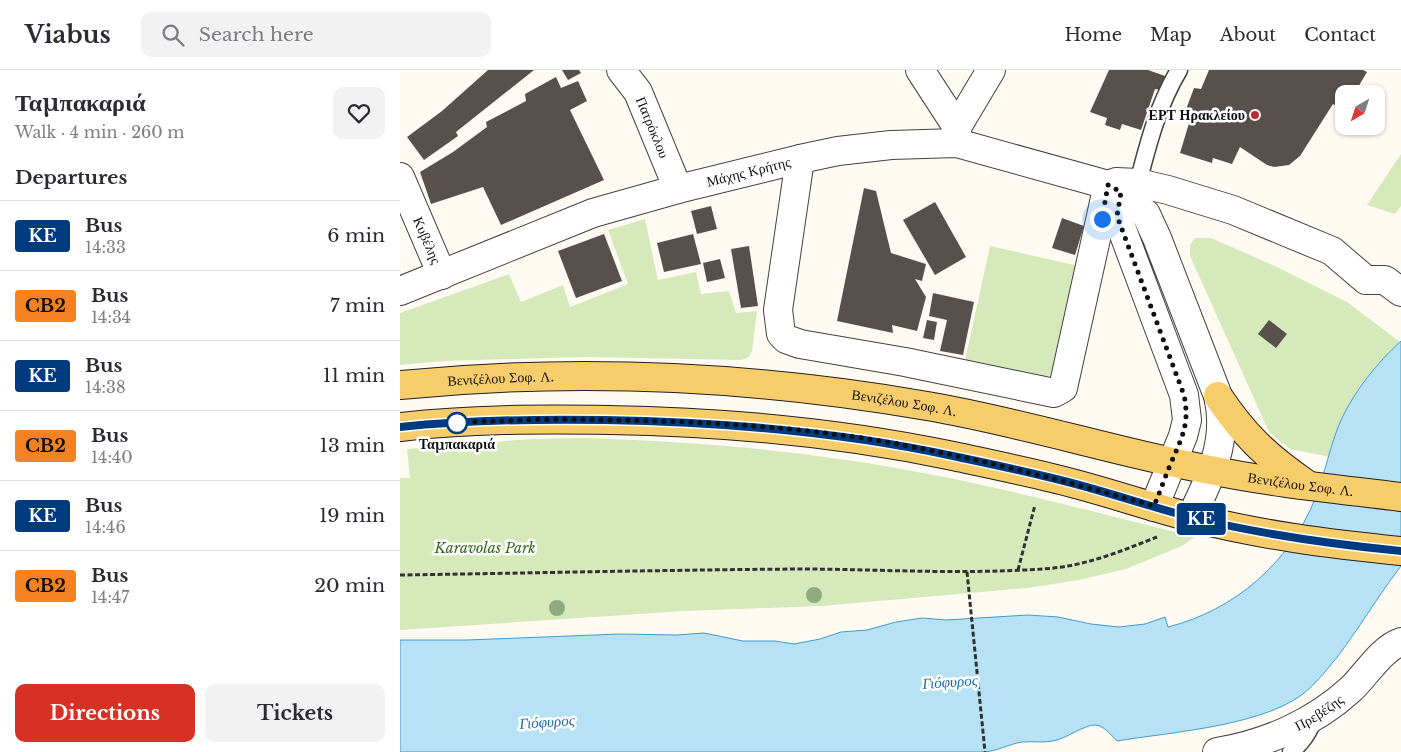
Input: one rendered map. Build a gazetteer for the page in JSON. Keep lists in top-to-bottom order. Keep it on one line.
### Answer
{"streets":{"main road":["Βενιζέλου Σοφ. Λ."],"street":["Πατρόκλου","Μάχης Κρήτης","Κυβέλης","Πρεβέζης"]},"crossings":[["Πατρόκλου","Μάχης Κρήτης"],["Μάχης Κρήτης","Κυβέλης"]],"water":["Γιόφυρος"],"parks":["Karavolas Park"],"places":["ΕΡΤ Ηρακλείου","Ταμπακαριά"],"lines":["bus line KE"],"north":"bottom left","page":{"header":"Viabus","search":"Search here","nav":["Home","Map","About","Contact"],"heading":[["Ταμπακαριά","Walk · 4 min · 260 m"],"Departures"],"on_map":"KE","list":[{"mark":"KE","name":"Bus","note":"14:33","value":"6 min"},{"mark":"CB2","name":"Bus","note":"14:34","value":"7 min"},{"mark":"KE","name":"Bus","note":"14:38","value":"11 min"},{"mark":"CB2","name":"Bus","note":"14:40","value":"13 min"},{"mark":"KE","name":"Bus","note":"14:46","value":"19 min"},{"mark":"CB2","name":"Bus","note":"14:47","value":"20 min"}],"buttons":["Directions","Tickets"]}}
